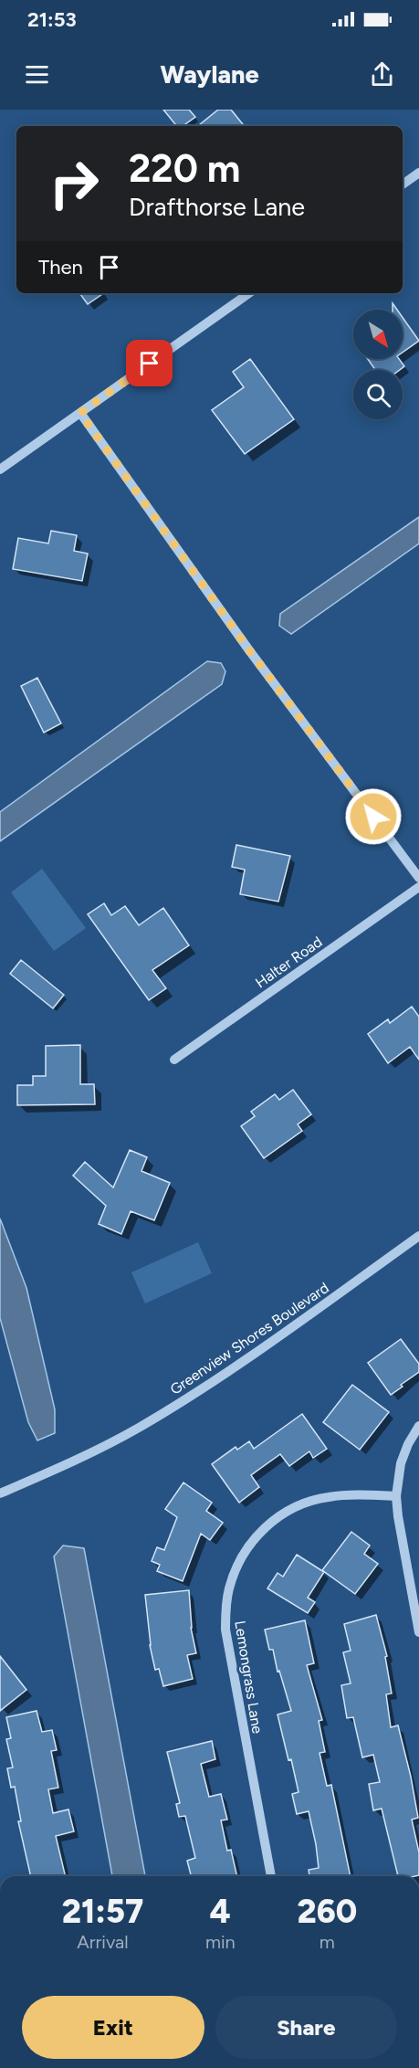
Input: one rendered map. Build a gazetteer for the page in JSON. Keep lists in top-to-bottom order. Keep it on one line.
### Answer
{"streets":{"street":["Halter Road","Greenview Shores Boulevard","Lemongrass Lane"]},"north":"bottom right","page":{"status":"21:53","header":"Waylane","turn":["220 m","Drafthorse Lane"],"then":"Then","eta":["21:57","Arrival","4","min","260","m"],"buttons":["Exit","Share"]}}
